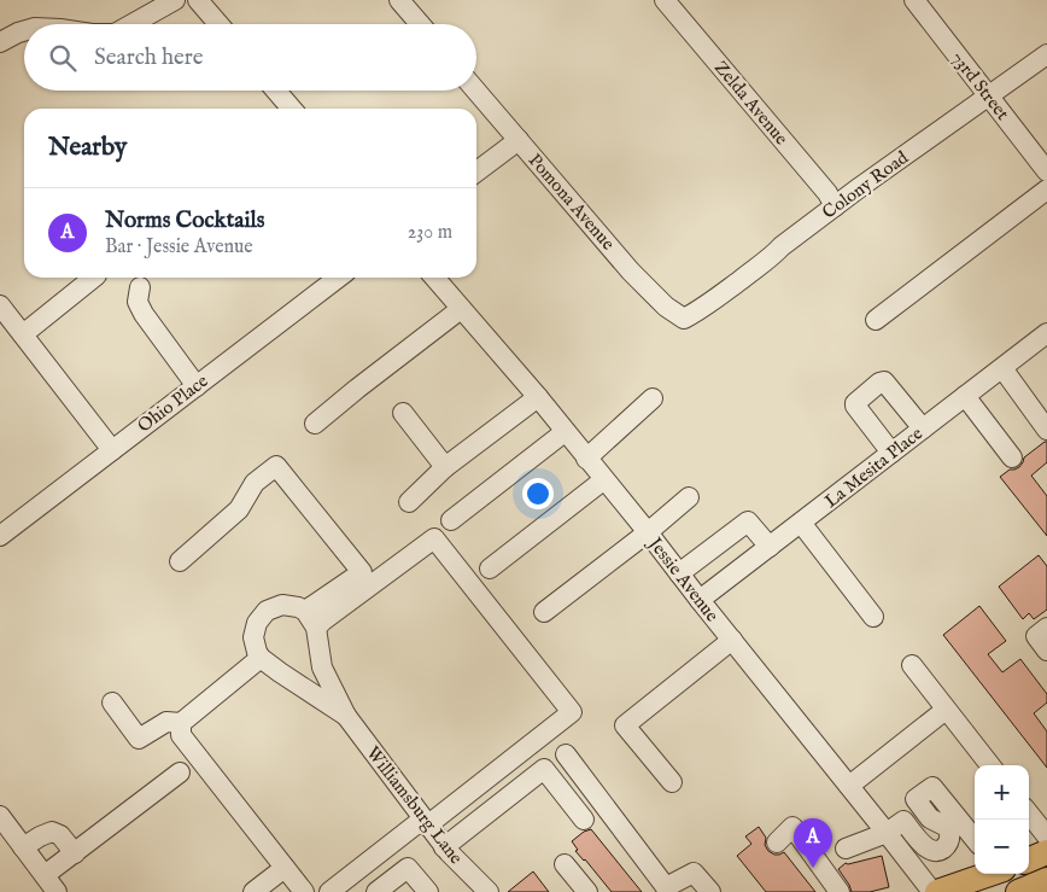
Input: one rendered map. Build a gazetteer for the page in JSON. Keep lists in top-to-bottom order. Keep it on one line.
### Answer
{"streets":{"street":["73rd Street","Zelda Avenue","Colony Road","Pomona Avenue","Ohio Place","La Mesita Place","Jessie Avenue","Williamsburg Lane"]},"crossings":[["73rd Street","Colony Road"],["Zelda Avenue","Colony Road"],["Colony Road","Pomona Avenue"],["La Mesita Place","Jessie Avenue"]],"page":{"search":"Search here","heading":"Nearby","list":[{"mark":"A","name":"Norms Cocktails","note":"Bar · Jessie Avenue","value":"230 m"}],"map_buttons":["+","−"],"pins":"A"}}
